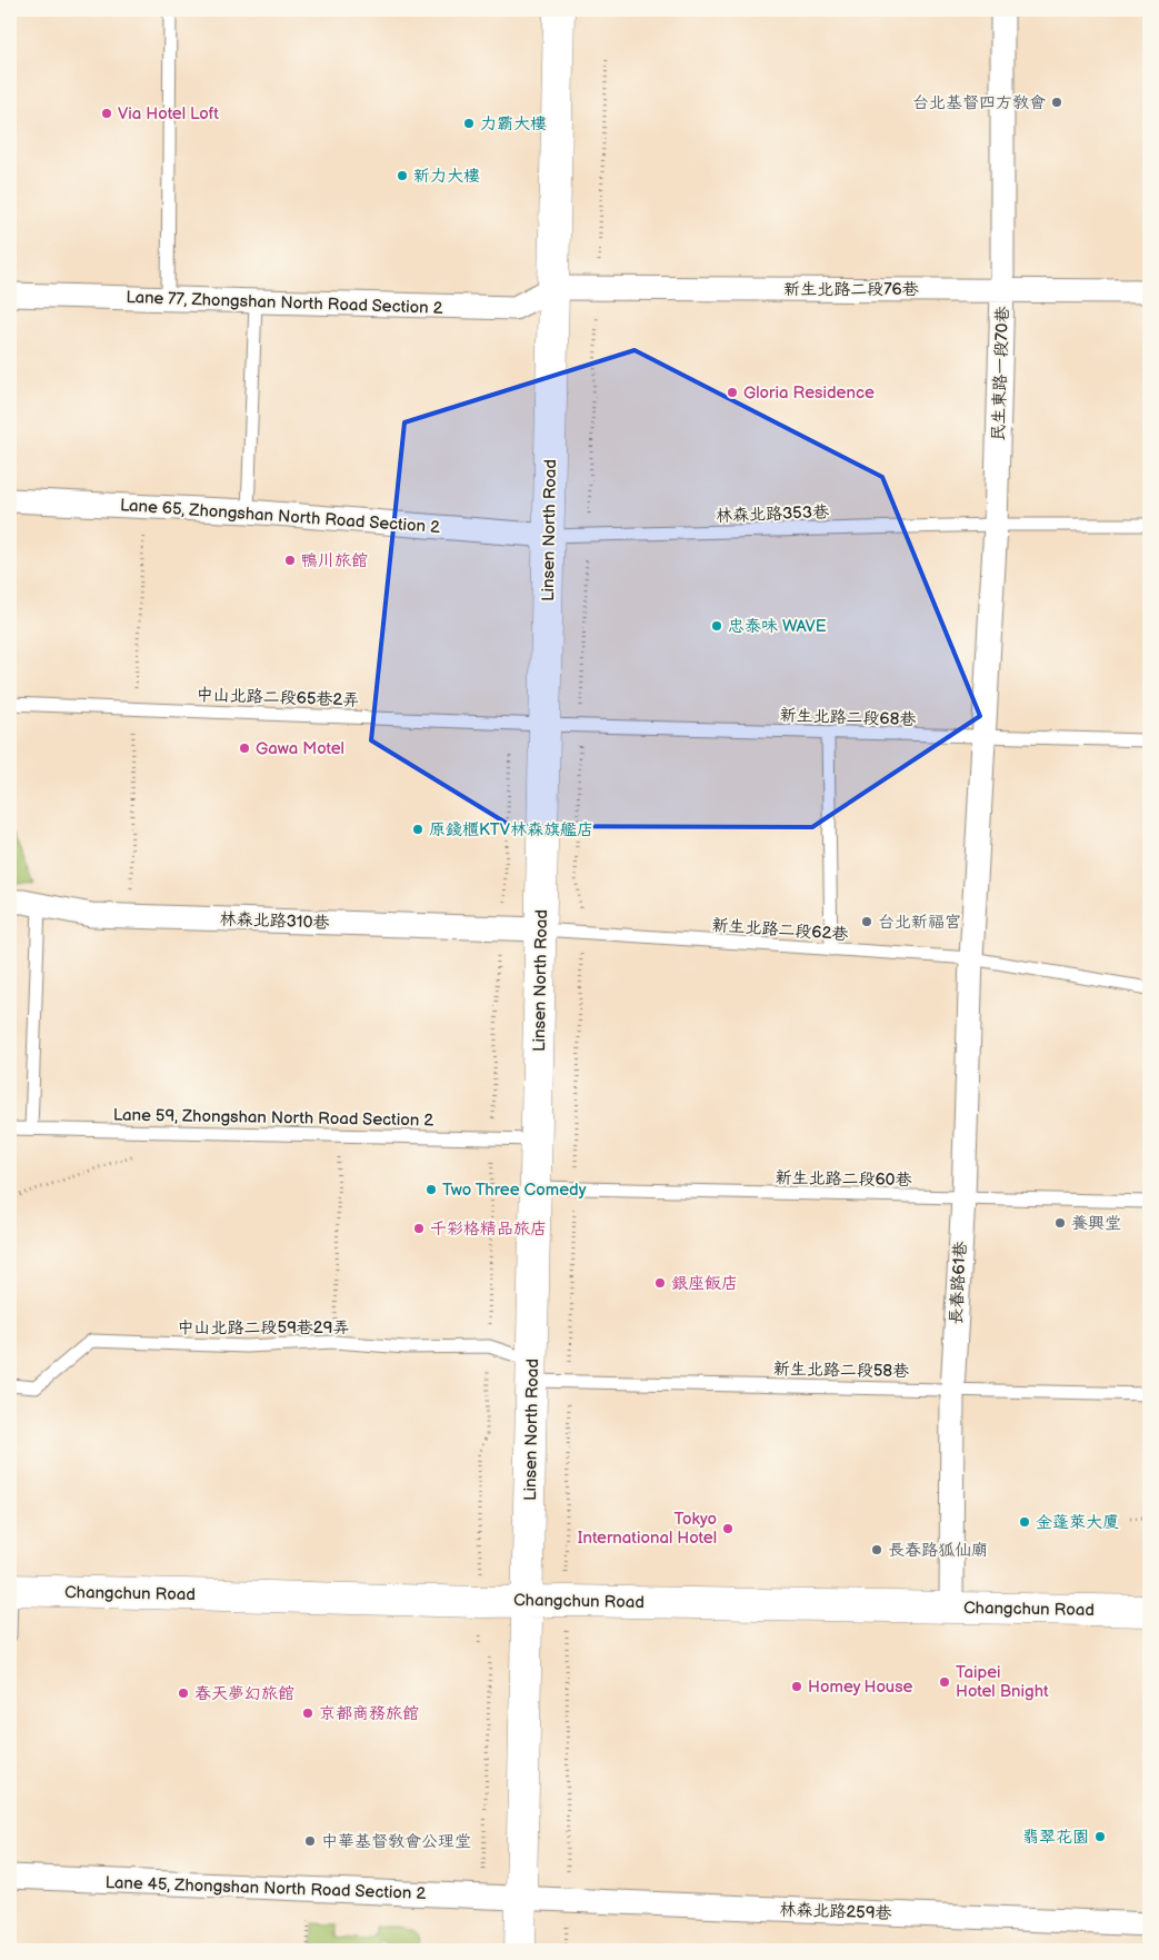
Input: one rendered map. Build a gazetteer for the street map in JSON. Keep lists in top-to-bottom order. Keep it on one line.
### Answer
{"streets":{"street":["新生北路二段76巷","Lane 77, Zhongshan North Road Section 2","民生東路一段70巷","Lane 65, Zhongshan North Road Section 2","Linsen North Road","林森北路310巷","長春路61巷","Changchun Road","Lane 45, Zhongshan North Road Section 2","林森北路259巷"],"lane":["林森北路353巷","中山北路二段65巷2弄","新生北路二段68巷","新生北路二段62巷","Lane 59, Zhongshan North Road Section 2","新生北路二段60巷","中山北路二段59巷29弄","新生北路二段58巷"]},"crossings":[["新生北路二段76巷","Lane 77, Zhongshan North Road Section 2"],["新生北路二段76巷","民生東路一段70巷"],["新生北路二段76巷","Linsen North Road"],["Lane 77, Zhongshan North Road Section 2","Linsen North Road"],["民生東路一段70巷","林森北路353巷"],["民生東路一段70巷","新生北路二段68巷"],["民生東路一段70巷","新生北路二段62巷"],["民生東路一段70巷","長春路61巷"],["林森北路353巷","Lane 65, Zhongshan North Road Section 2"],["林森北路353巷","Linsen North Road"],["Lane 65, Zhongshan North Road Section 2","Linsen North Road"],["Linsen North Road","中山北路二段65巷2弄"],["Linsen North Road","新生北路二段68巷"],["Linsen North Road","林森北路310巷"],["Linsen North Road","新生北路二段62巷"],["Linsen North Road","Lane 59, Zhongshan North Road Section 2"],["Linsen North Road","新生北路二段60巷"],["Linsen North Road","中山北路二段59巷29弄"],["Linsen North Road","新生北路二段58巷"],["Linsen North Road","Changchun Road"],["Linsen North Road","Lane 45, Zhongshan North Road Section 2"],["Linsen North Road","林森北路259巷"],["中山北路二段65巷2弄","新生北路二段68巷"],["林森北路310巷","新生北路二段62巷"],["新生北路二段62巷","長春路61巷"],["新生北路二段60巷","長春路61巷"],["長春路61巷","新生北路二段58巷"],["長春路61巷","Changchun Road"],["中山北路二段59巷29弄","新生北路二段58巷"],["Lane 45, Zhongshan North Road Section 2","林森北路259巷"]],"places":["台北基督四方教會","Via Hotel Loft","力霸大樓","新力大樓","Gloria Residence","鴨川旅館","忠泰味 WAVE","Gawa Motel","原錢櫃KTV林森旗艦店","台北新福宮","Two Three Comedy","養興堂","千彩格精品旅店","銀座飯店","金蓬萊大廈","Tokyo International Hotel","長春路狐仙廟","Taipei Hotel Bnight","Homey House","春天夢幻旅館","京都商務旅館","翡翠花園","中華基督教會公理堂"]}
